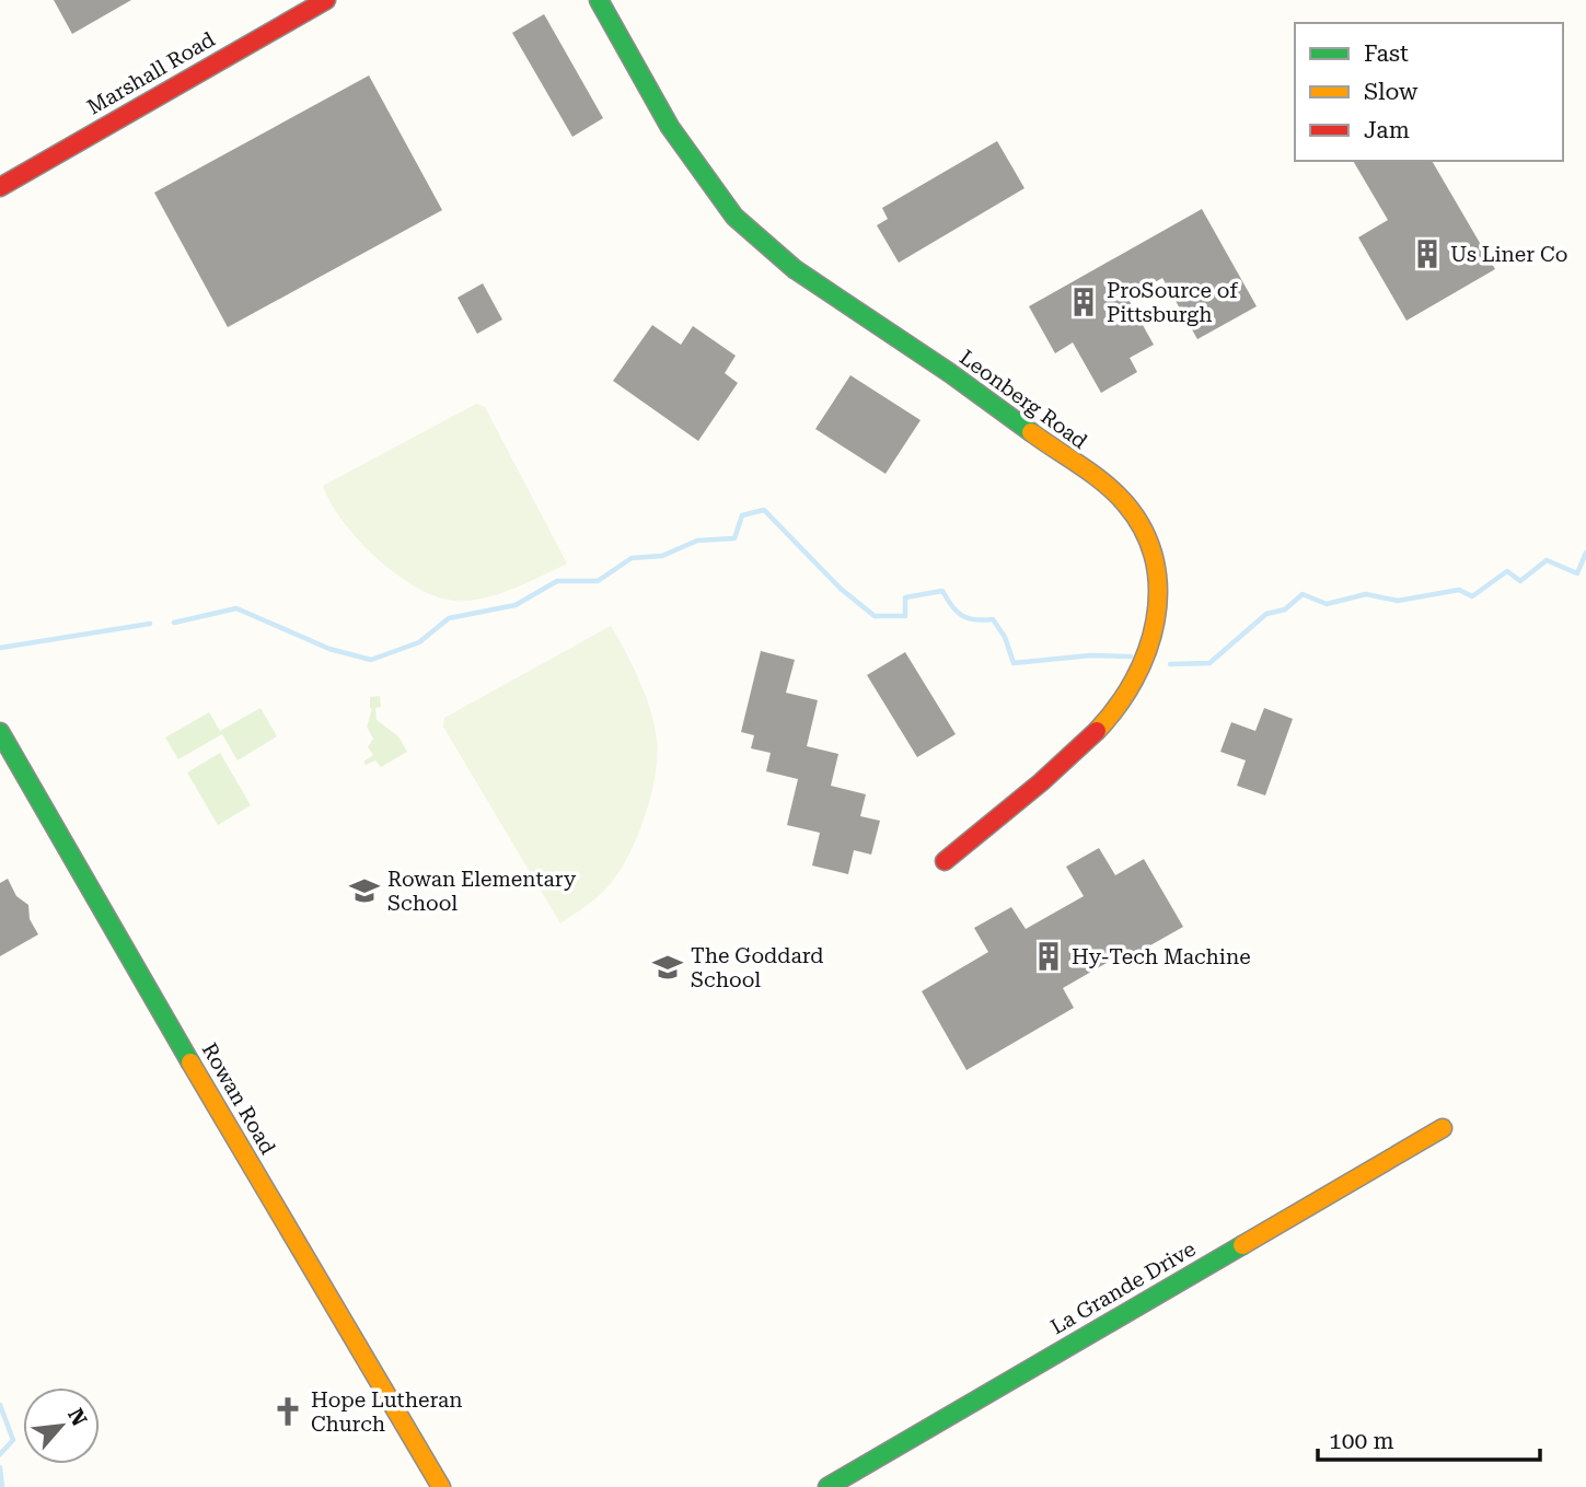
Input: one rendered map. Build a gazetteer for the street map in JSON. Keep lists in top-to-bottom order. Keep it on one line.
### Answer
{"streets":{"street":["Marshall Road","Leonberg Road","Rowan Road","La Grande Drive"]},"places":{"building":["Us Liner Co","ProSource of Pittsburgh","Hy-Tech Machine"],"school or university":["Rowan Elementary School","The Goddard School"],"church":["Hope Lutheran Church"]},"legend":["Fast","Slow","Jam"],"scale_bar":"100 m","north":"top right"}
